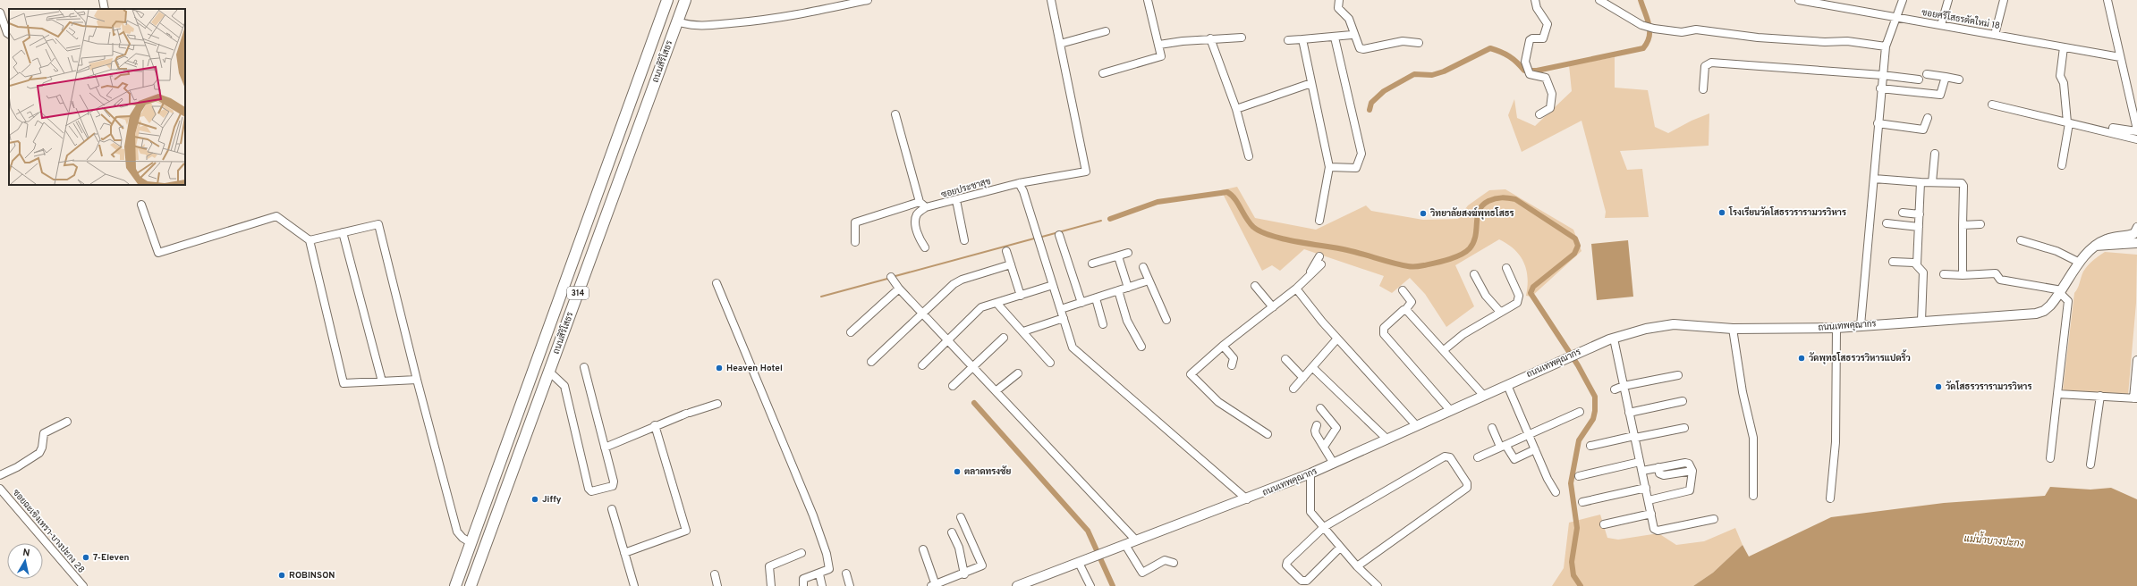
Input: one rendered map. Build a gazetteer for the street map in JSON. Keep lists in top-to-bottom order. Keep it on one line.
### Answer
{"streets":{"highway":["ถนนสิริโสธร","314"],"main road":["ถนนเทพคุณากร"],"street":["ซอยศรีโสธรตัดใหม่ 18","ซอยประชาสุข","ซอยฉะเชิงเทรา-บางปะกง 28"]},"water":["แม่น้ำบางปะกง"],"places":["โรงเรียนวัดโสธรวรารามวรวิหาร","วิทยาลัยสงฆ์พุทธโสธร","วัดพุทธโสธรวรวิหารแปดริ้ว","Heaven Hotel","วัดโสธรวรารามวรวิหาร","ตลาดทรงชัย","Jiffy","7-Eleven","ROBINSON"],"north":"top"}
